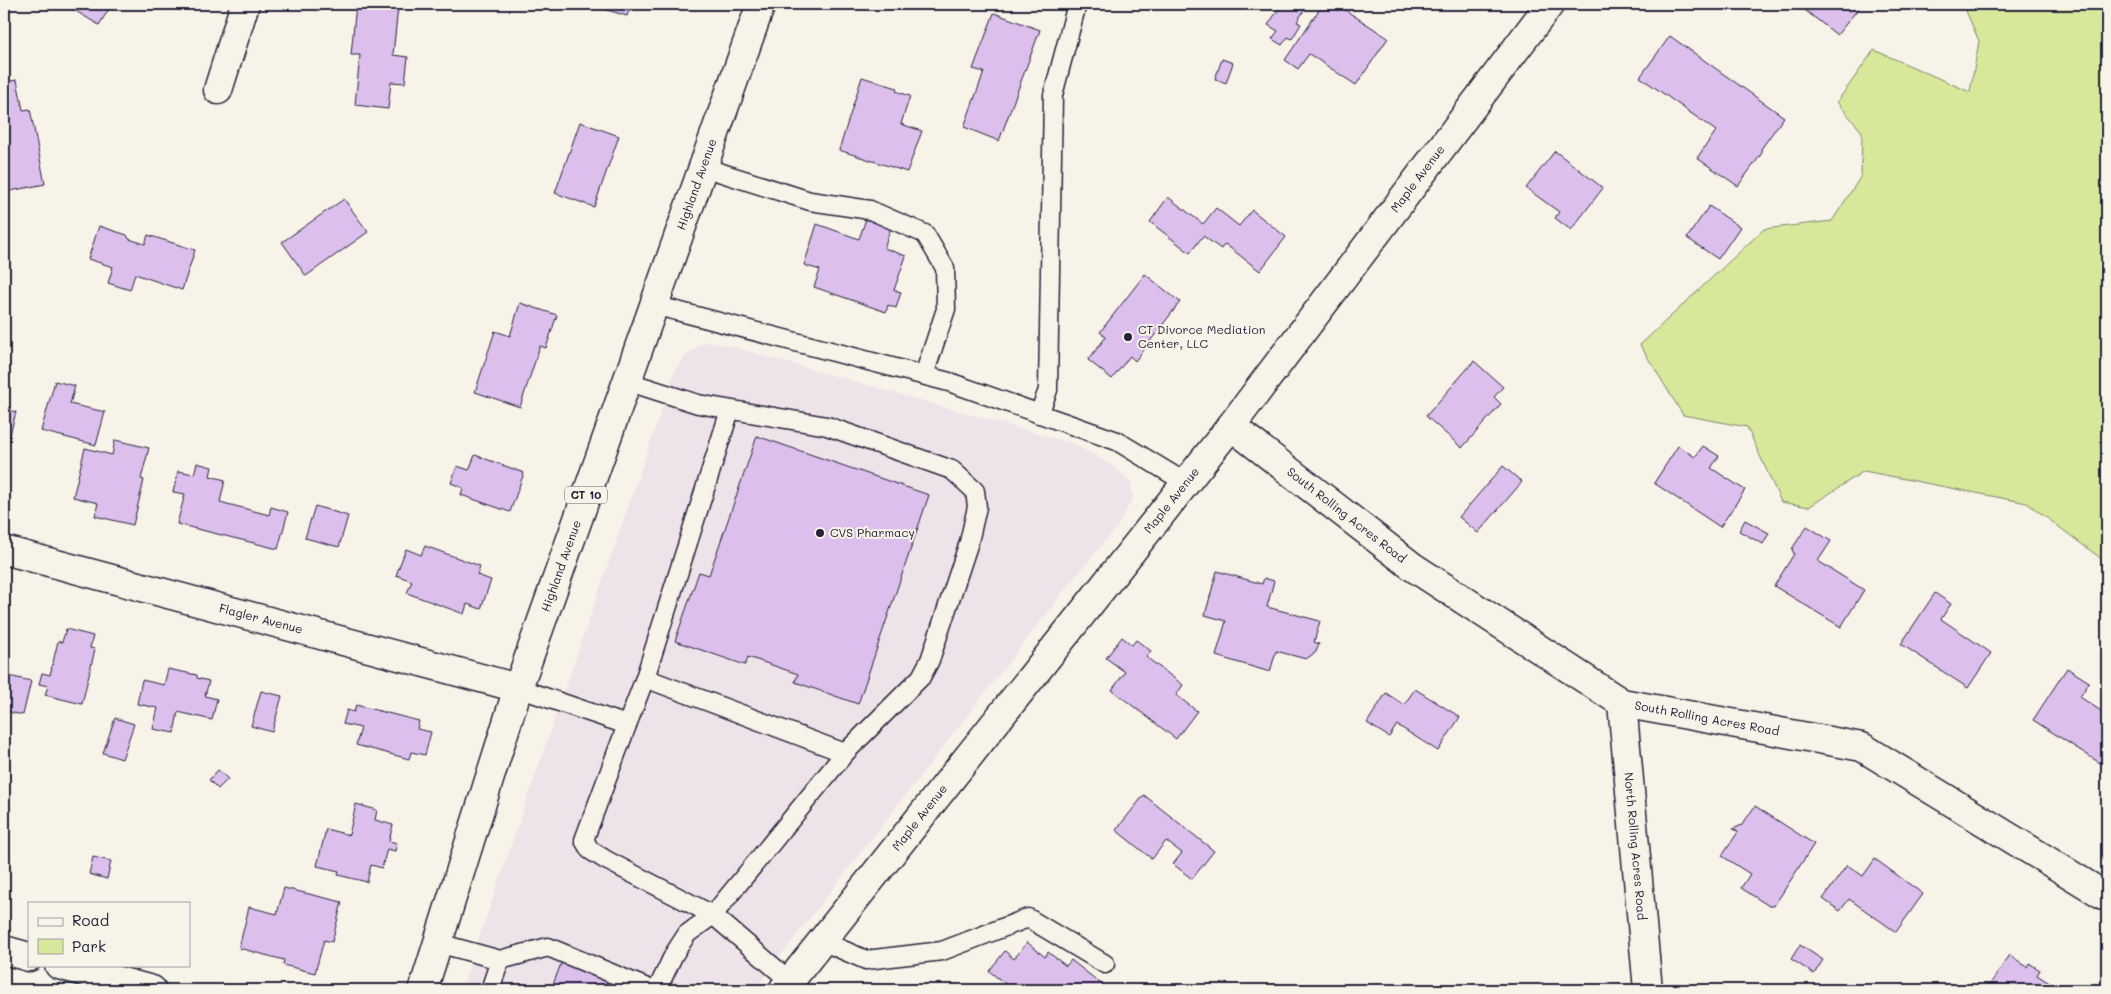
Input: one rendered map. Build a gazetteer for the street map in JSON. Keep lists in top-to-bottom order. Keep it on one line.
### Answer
{"streets":{"main road":["Maple Avenue","Highland Avenue","CT 10","South Rolling Acres Road","Flagler Avenue","North Rolling Acres Road"]},"crossings":[["Maple Avenue","South Rolling Acres Road"],["Highland Avenue","Flagler Avenue"],["South Rolling Acres Road","North Rolling Acres Road"]],"places":["CT Divorce Mediation Center, LLC","CVS Pharmacy"],"legend":["Road","Park"]}
